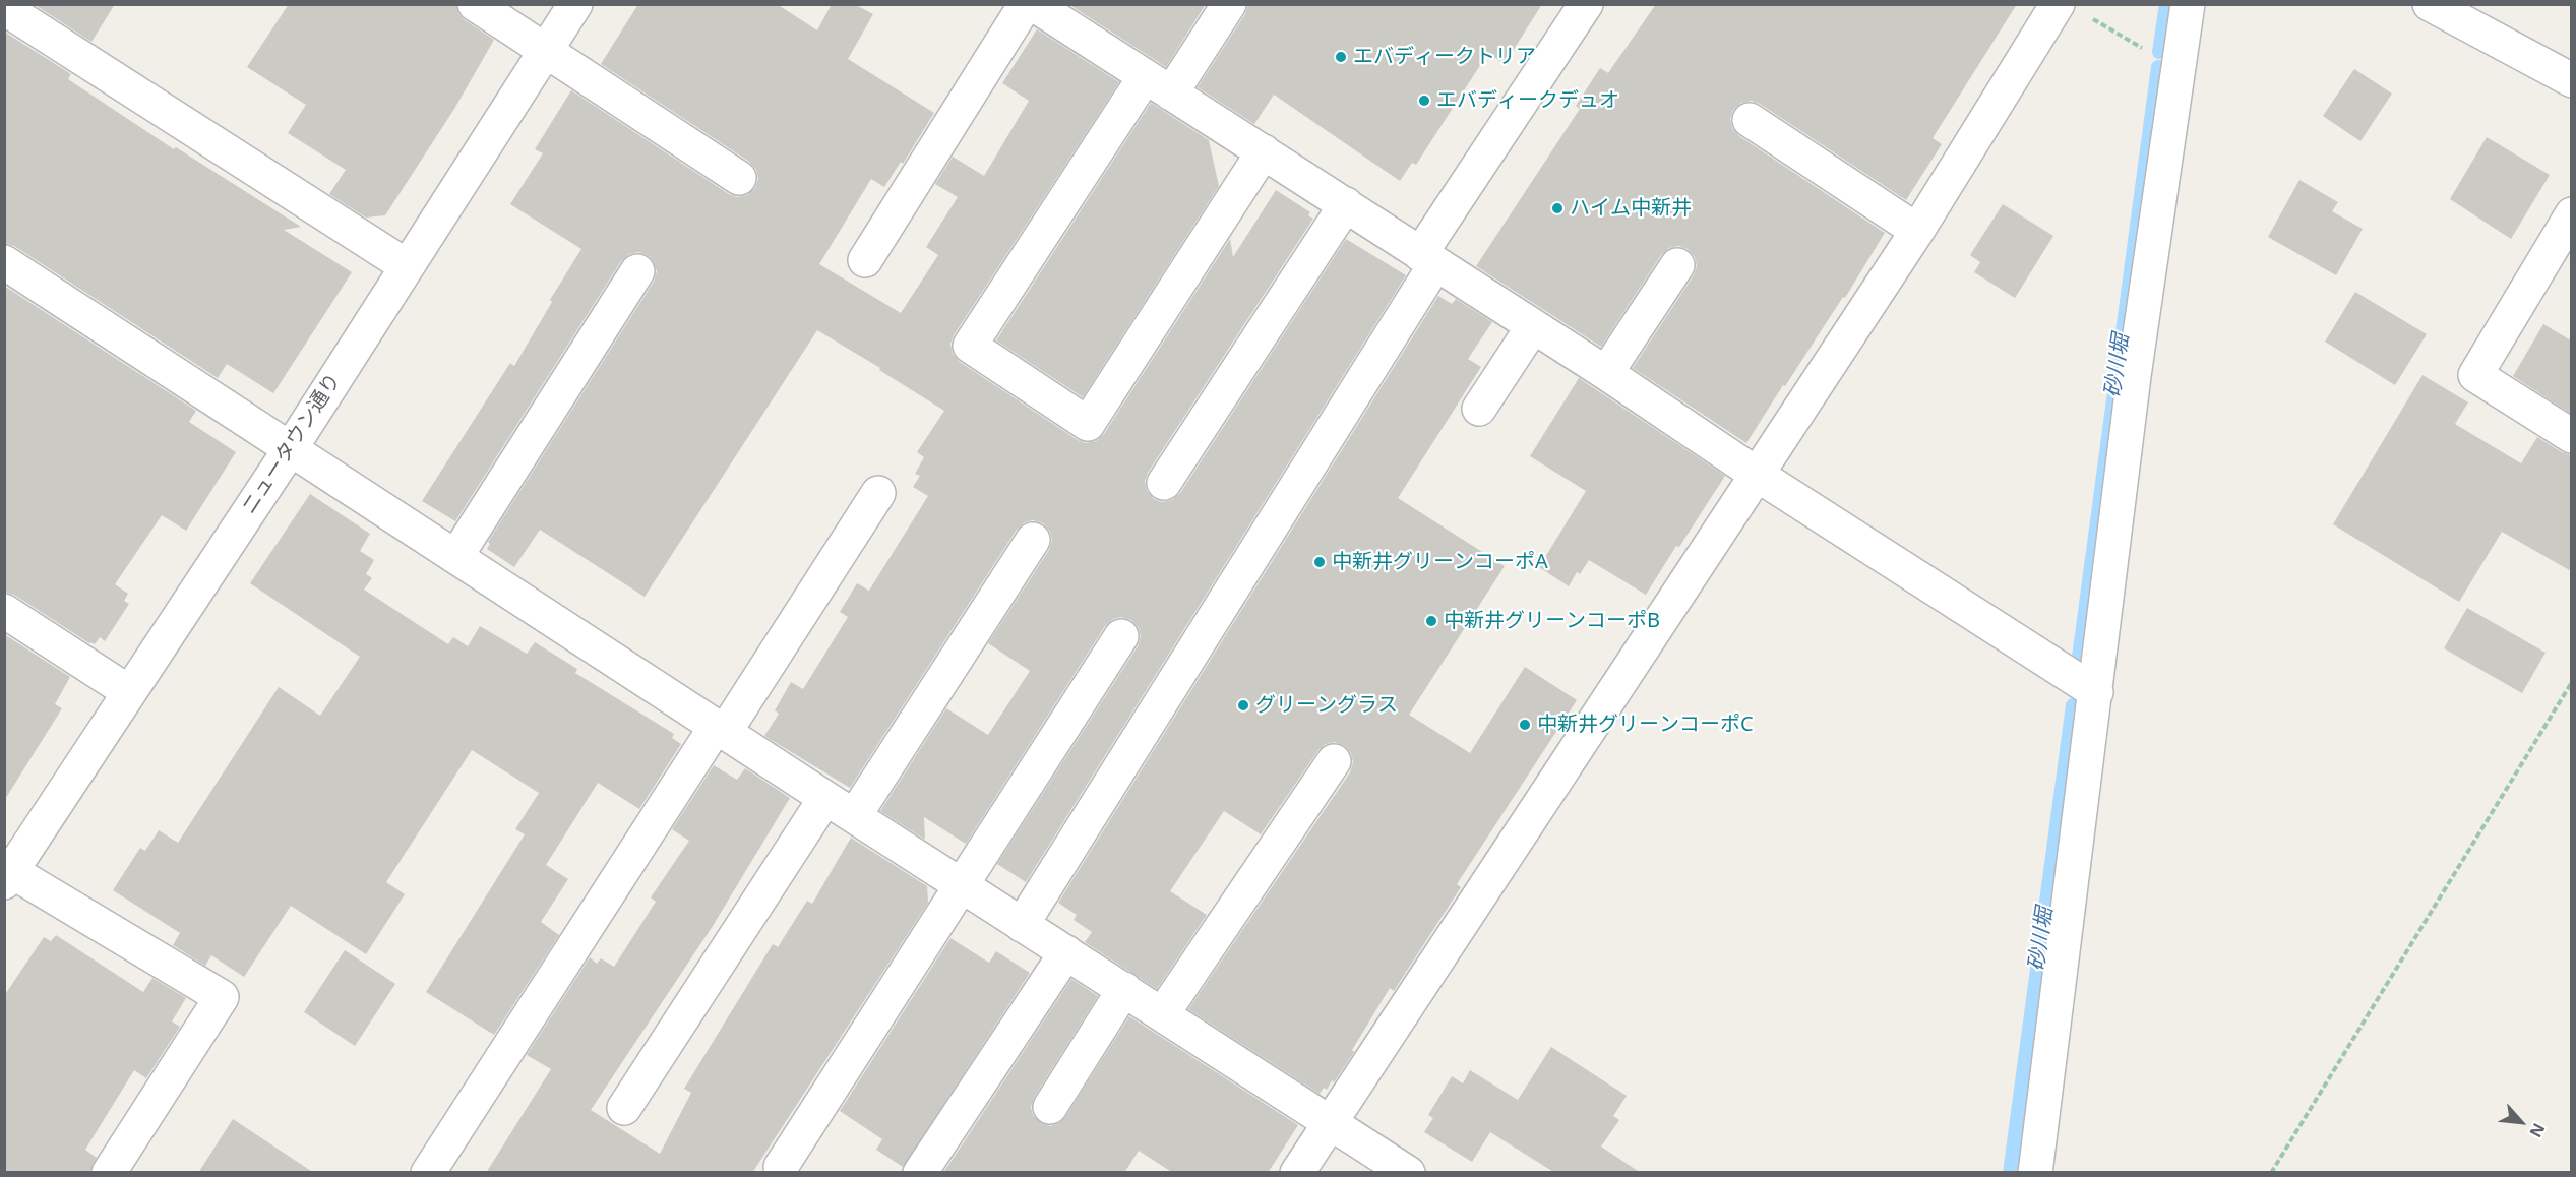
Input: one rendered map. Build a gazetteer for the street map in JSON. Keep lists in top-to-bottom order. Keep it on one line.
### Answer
{"streets":{"street":["ニュータウン通り"]},"water":["砂川堀"],"places":["エバディークトリア","エバディークデュオ","ハイム中新井","中新井グリーンコーポA","中新井グリーンコーポB","グリーングラス","中新井グリーンコーポC"],"north":"bottom right"}
